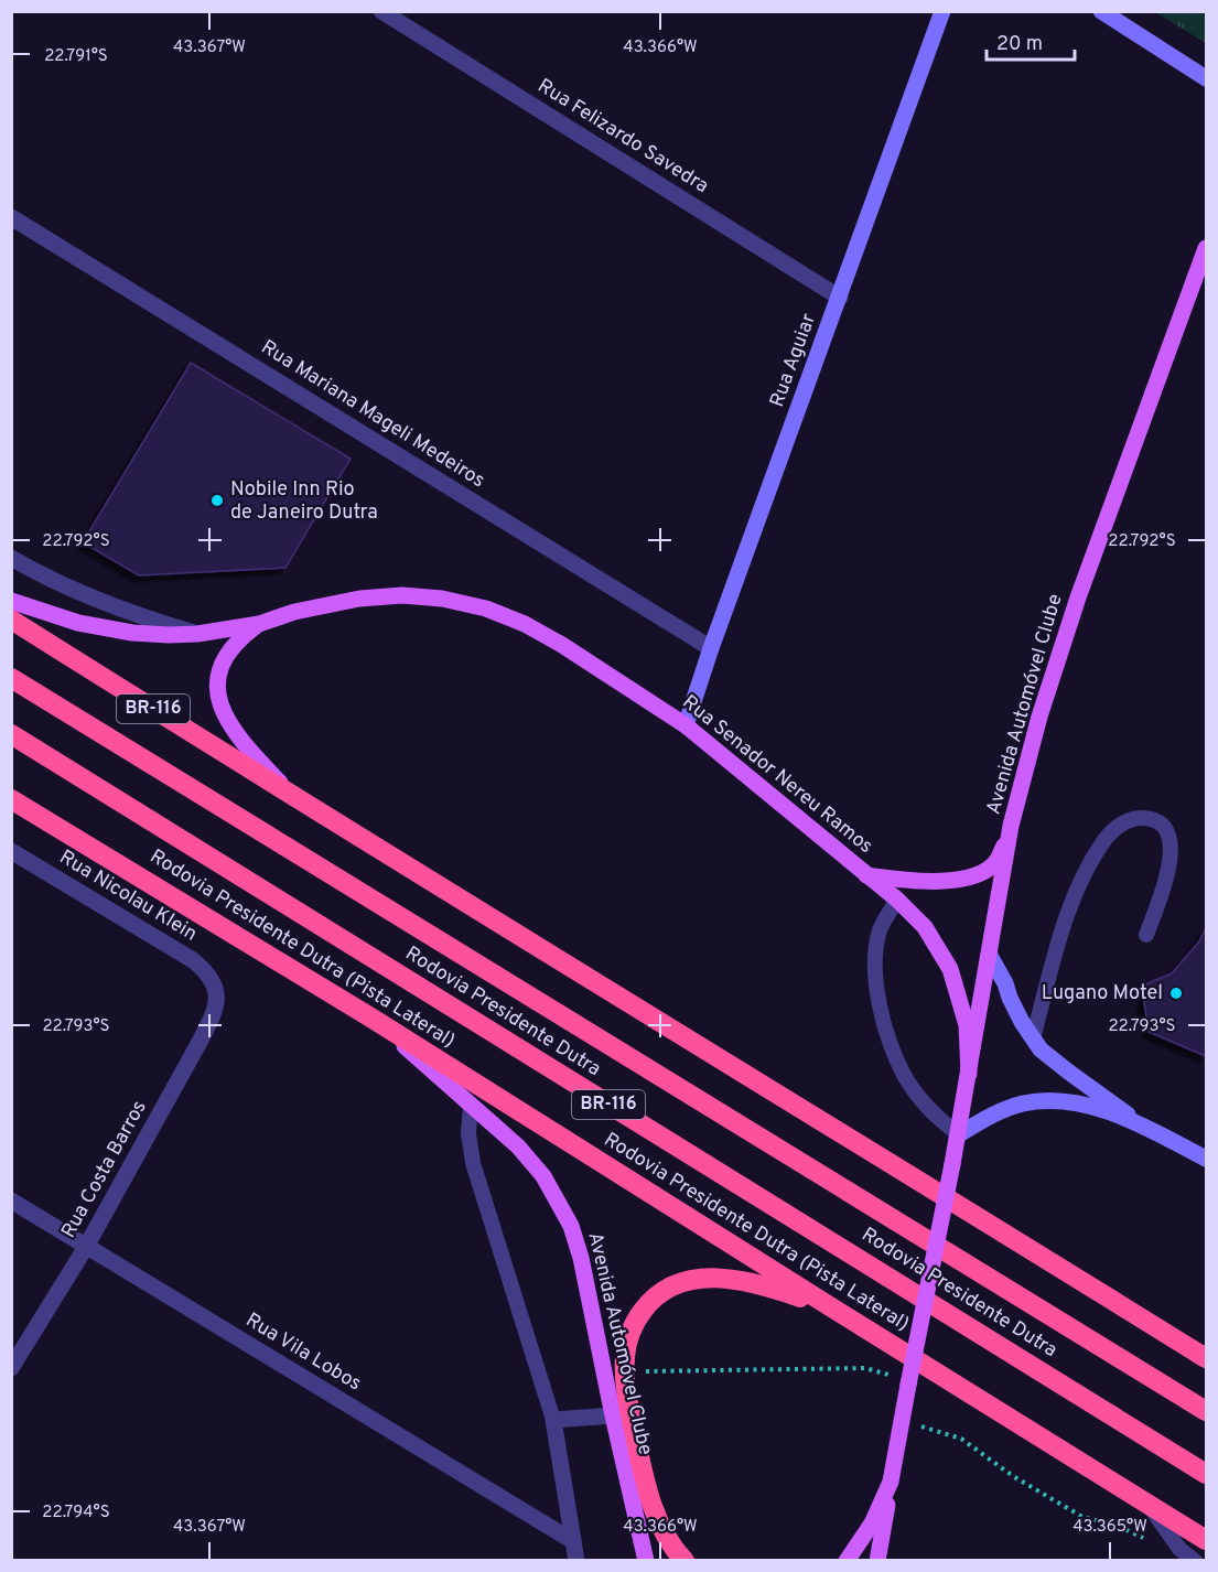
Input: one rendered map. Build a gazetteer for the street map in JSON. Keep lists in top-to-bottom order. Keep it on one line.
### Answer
{"streets":{"highway":["BR-116","Rodovia Presidente Dutra (Pista Lateral)","Rodovia Presidente Dutra"],"main road":["Rua Aguiar","Avenida Automóvel Clube","Rua Senador Nereu Ramos"],"street":["Rua Felizardo Savedra","Rua Mariana Mageli Medeiros","Rua Nicolau Klein","Rua Costa Barros","Rua Vila Lobos"]},"crossings":[["Rua Felizardo Savedra","Rua Aguiar"],["Rua Aguiar","Rua Mariana Mageli Medeiros"],["Rua Aguiar","Rua Senador Nereu Ramos"],["Avenida Automóvel Clube","Rua Senador Nereu Ramos"],["Avenida Automóvel Clube","Rodovia Presidente Dutra (Pista Lateral)"],["BR-116","Rua Senador Nereu Ramos"],["Rua Nicolau Klein","Rua Costa Barros"],["Rua Costa Barros","Rua Vila Lobos"]],"places":["Nobile Inn Rio de Janeiro Dutra","Lugano Motel"],"scale_bar":"20 m","coordinates":["43.367°W","43.366°W","22.791°S","22.792°S","22.793°S","22.794°S","43.365°W"]}
